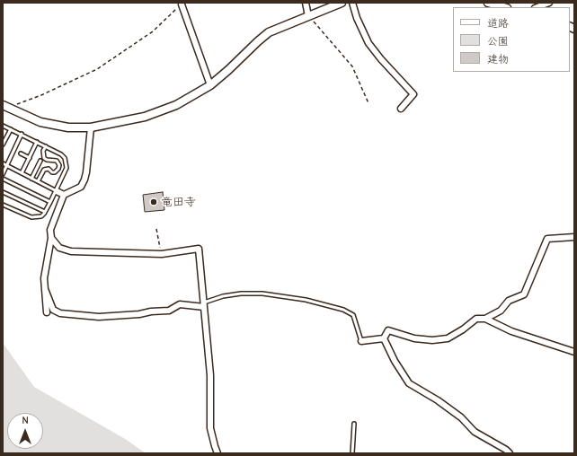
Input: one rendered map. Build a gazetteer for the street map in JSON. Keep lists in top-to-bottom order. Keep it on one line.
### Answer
{"places":["竜田寺"],"legend":["道路","公園","建物"],"north":"top"}
